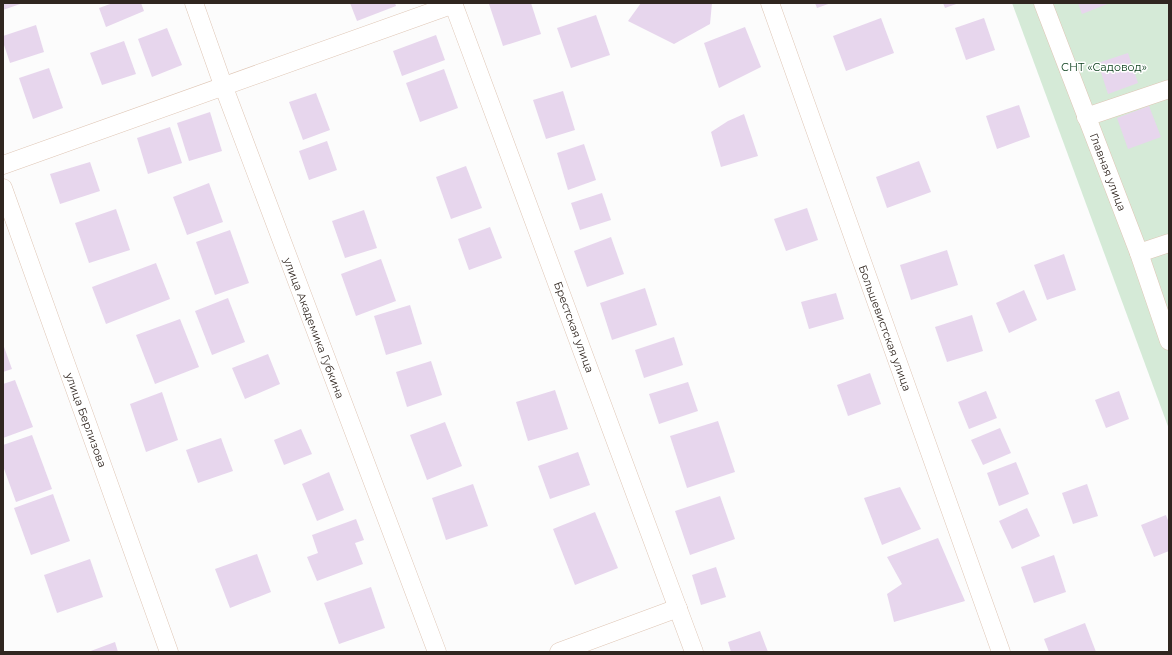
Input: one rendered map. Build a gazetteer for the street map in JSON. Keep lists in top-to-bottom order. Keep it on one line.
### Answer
{"streets":{"street":["Главная улица","Брестская улица","улица Академика Губкина","Большевистская улица","улица Берлизова"]},"parks":["СНТ «Садовод»"]}
